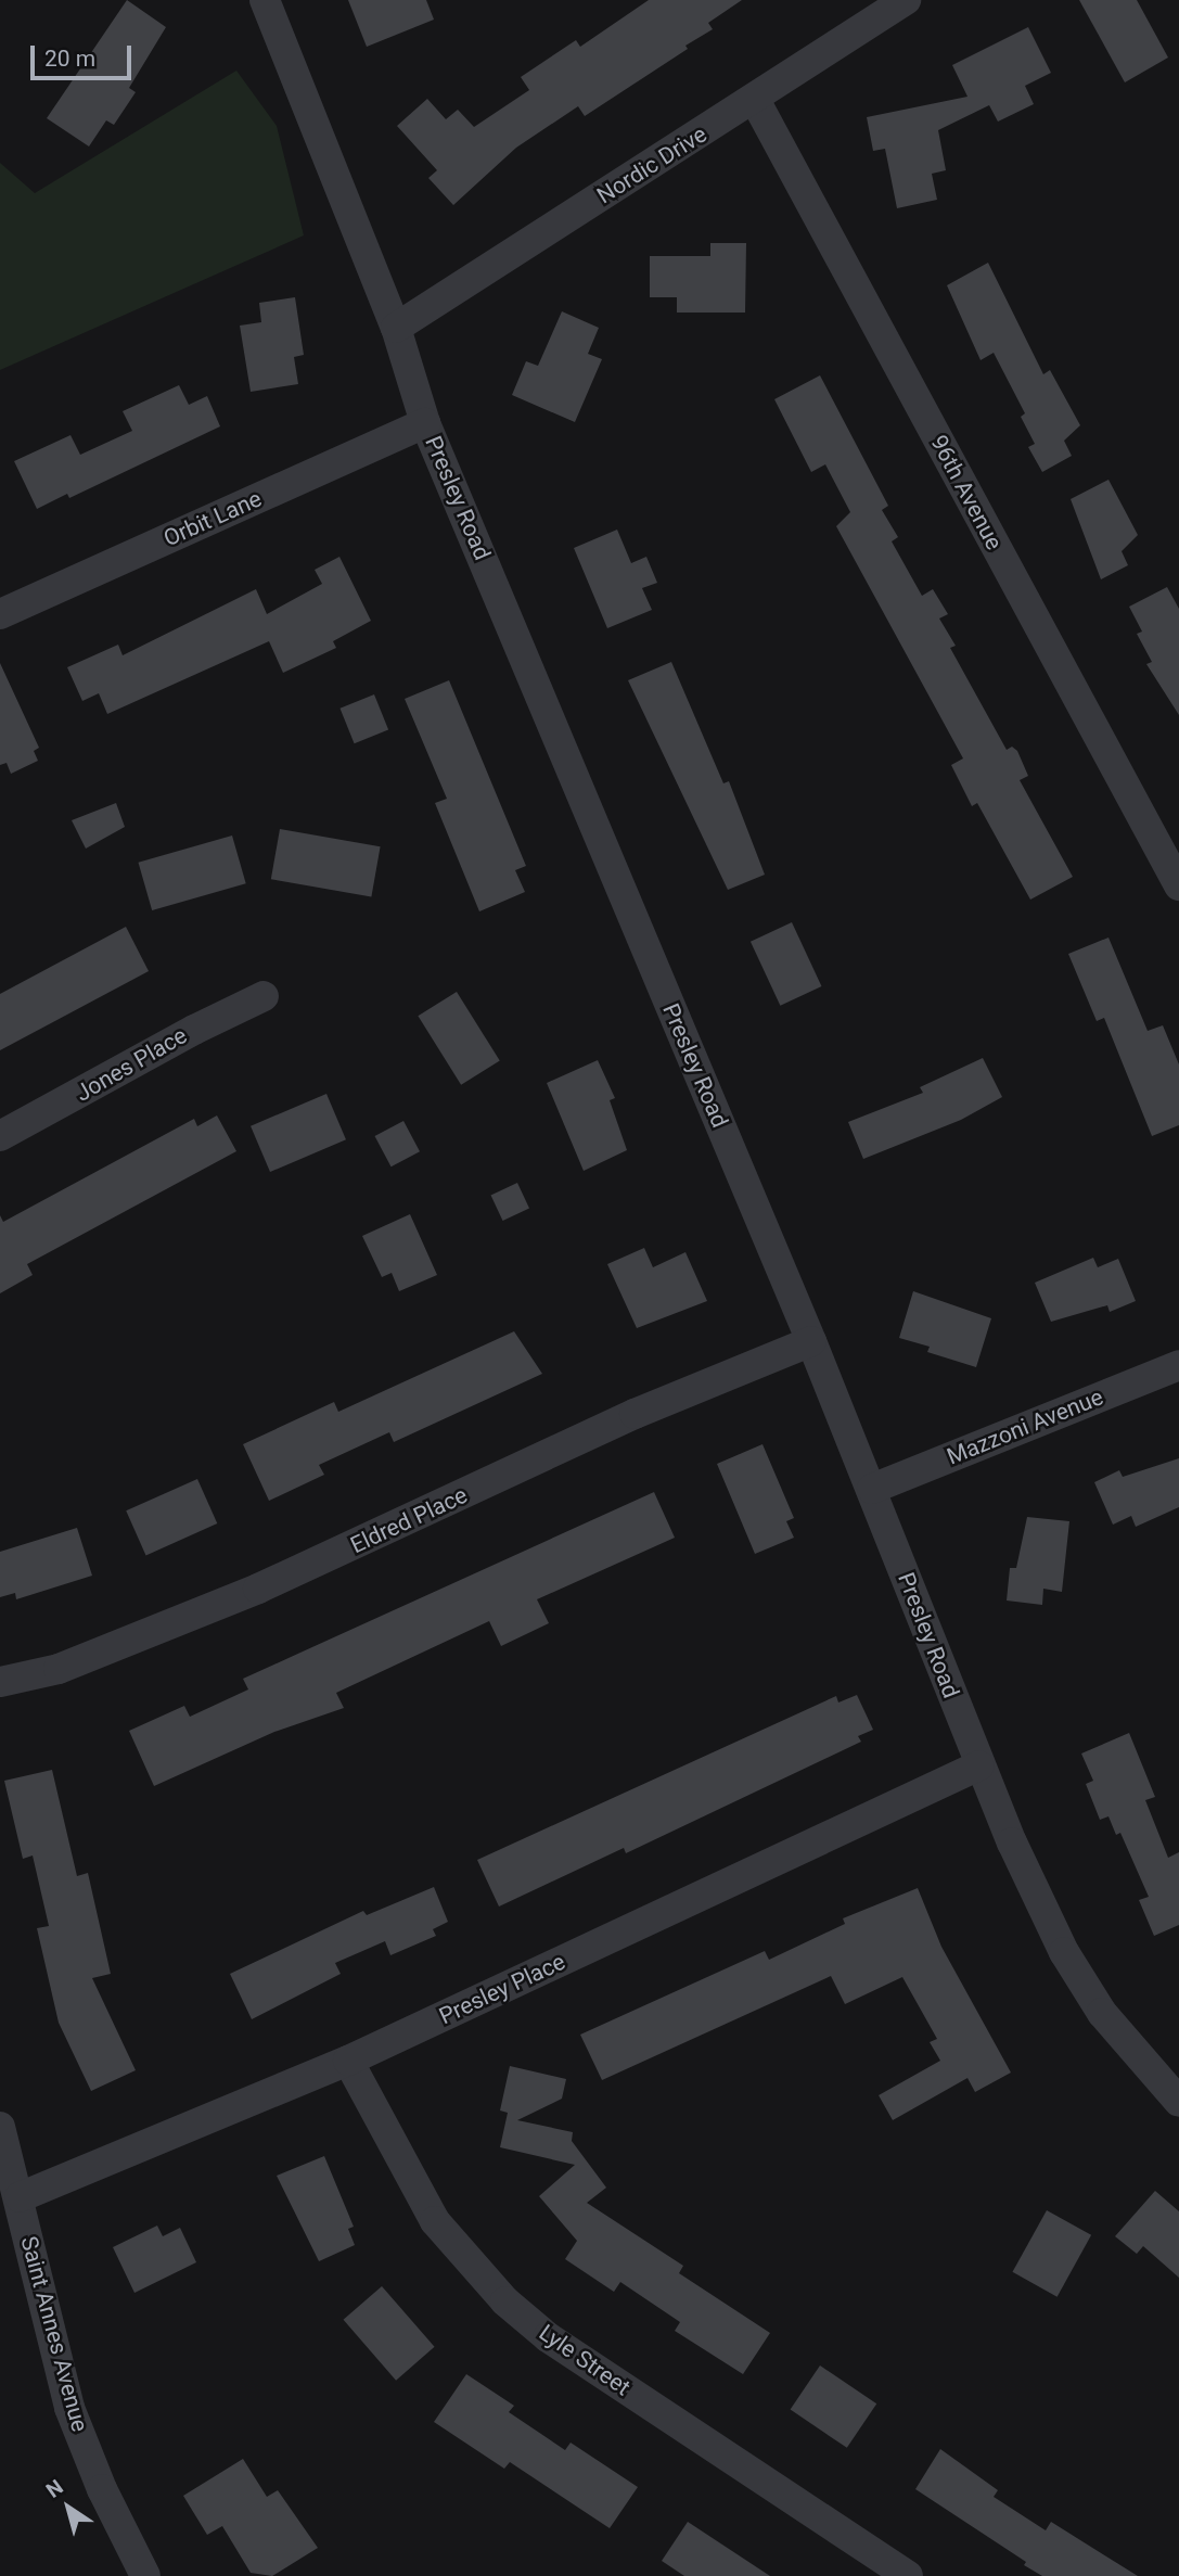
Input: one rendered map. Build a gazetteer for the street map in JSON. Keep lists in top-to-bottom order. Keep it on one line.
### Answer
{"streets":{"street":["Nordic Drive","96th Avenue","Presley Road","Orbit Lane","Jones Place","Mazzoni Avenue","Eldred Place","Presley Place","Saint Annes Avenue","Lyle Street"]},"crossings":[["Nordic Drive","96th Avenue"],["Nordic Drive","Presley Road"],["Presley Road","Orbit Lane"],["Presley Road","Mazzoni Avenue"],["Presley Road","Eldred Place"],["Presley Road","Presley Place"],["Presley Place","Saint Annes Avenue"],["Presley Place","Lyle Street"]],"scale_bar":"20 m","north":"top left"}
